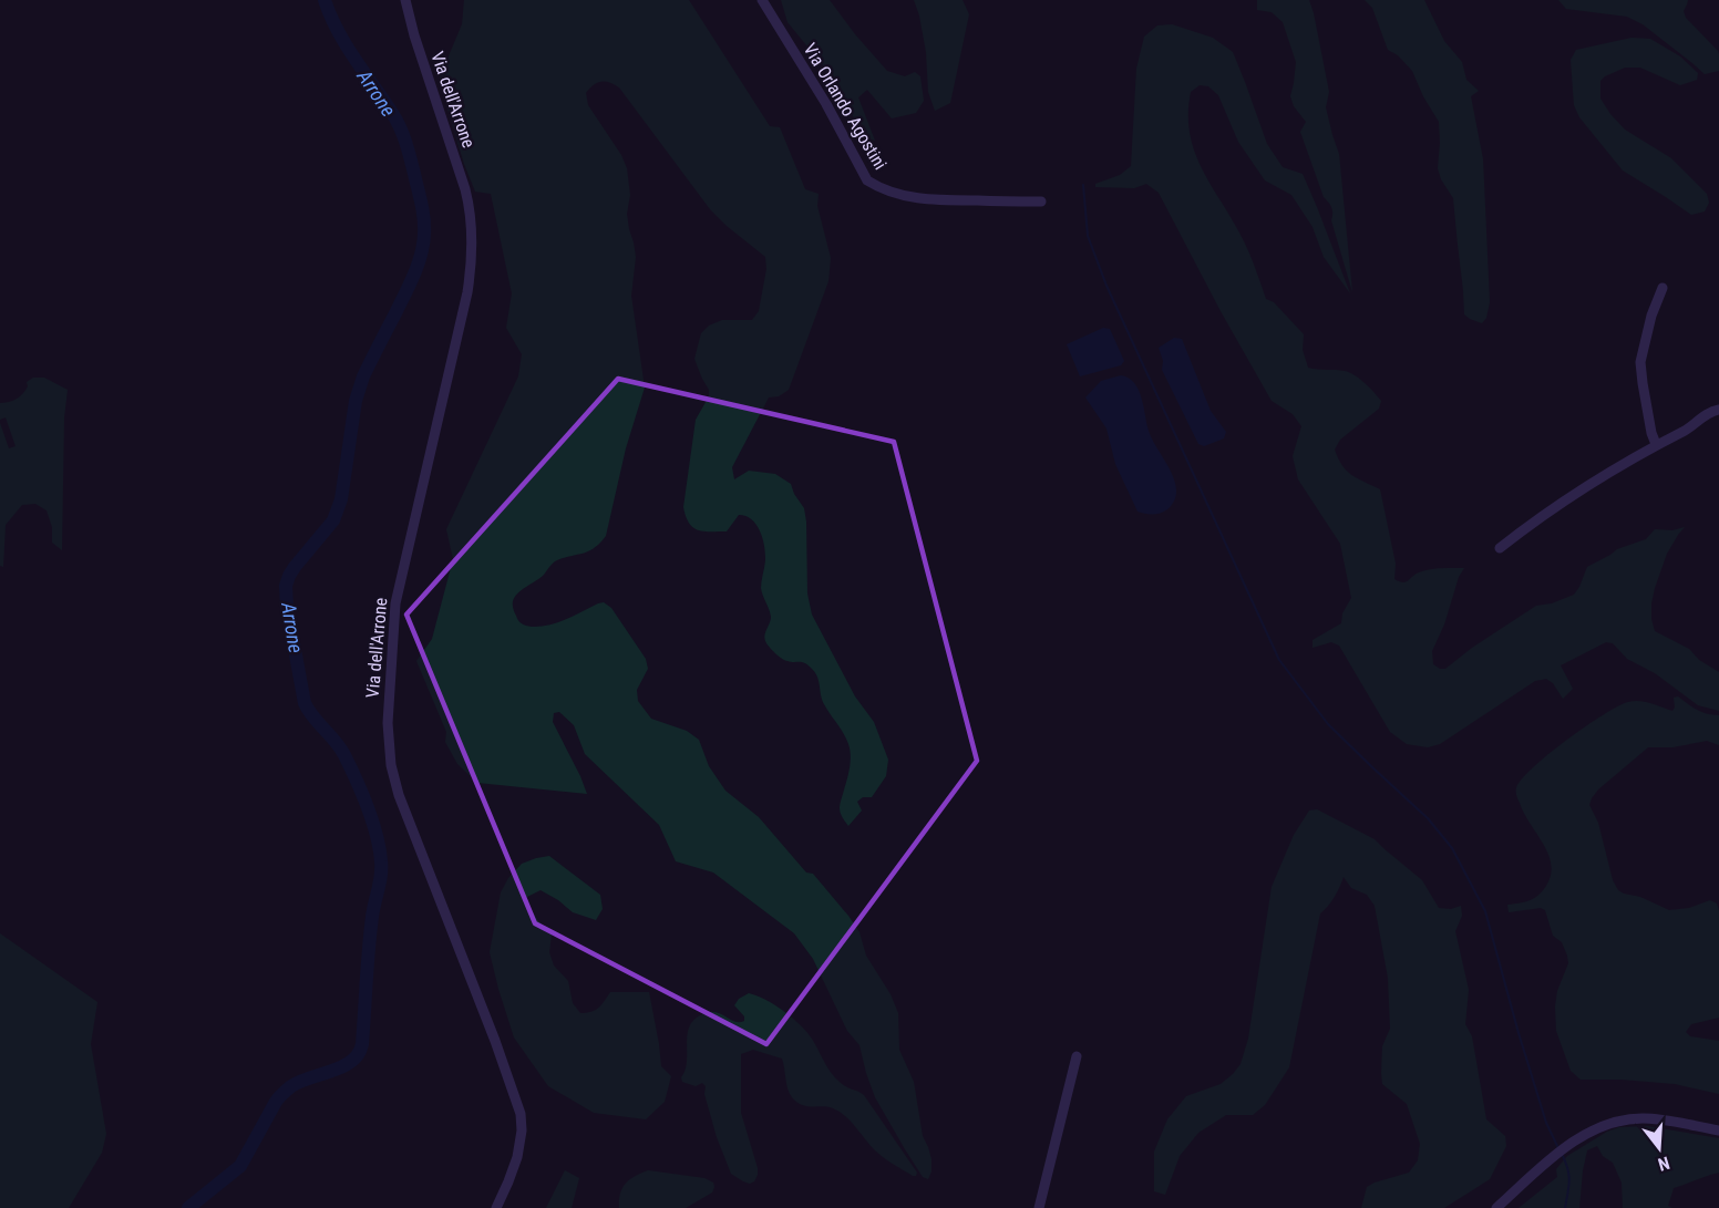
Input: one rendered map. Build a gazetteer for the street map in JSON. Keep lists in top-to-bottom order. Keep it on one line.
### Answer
{"streets":{"street":["Via dell'Arrone","Via Orlando Agostini"]},"water":["Arrone"],"north":"bottom"}
